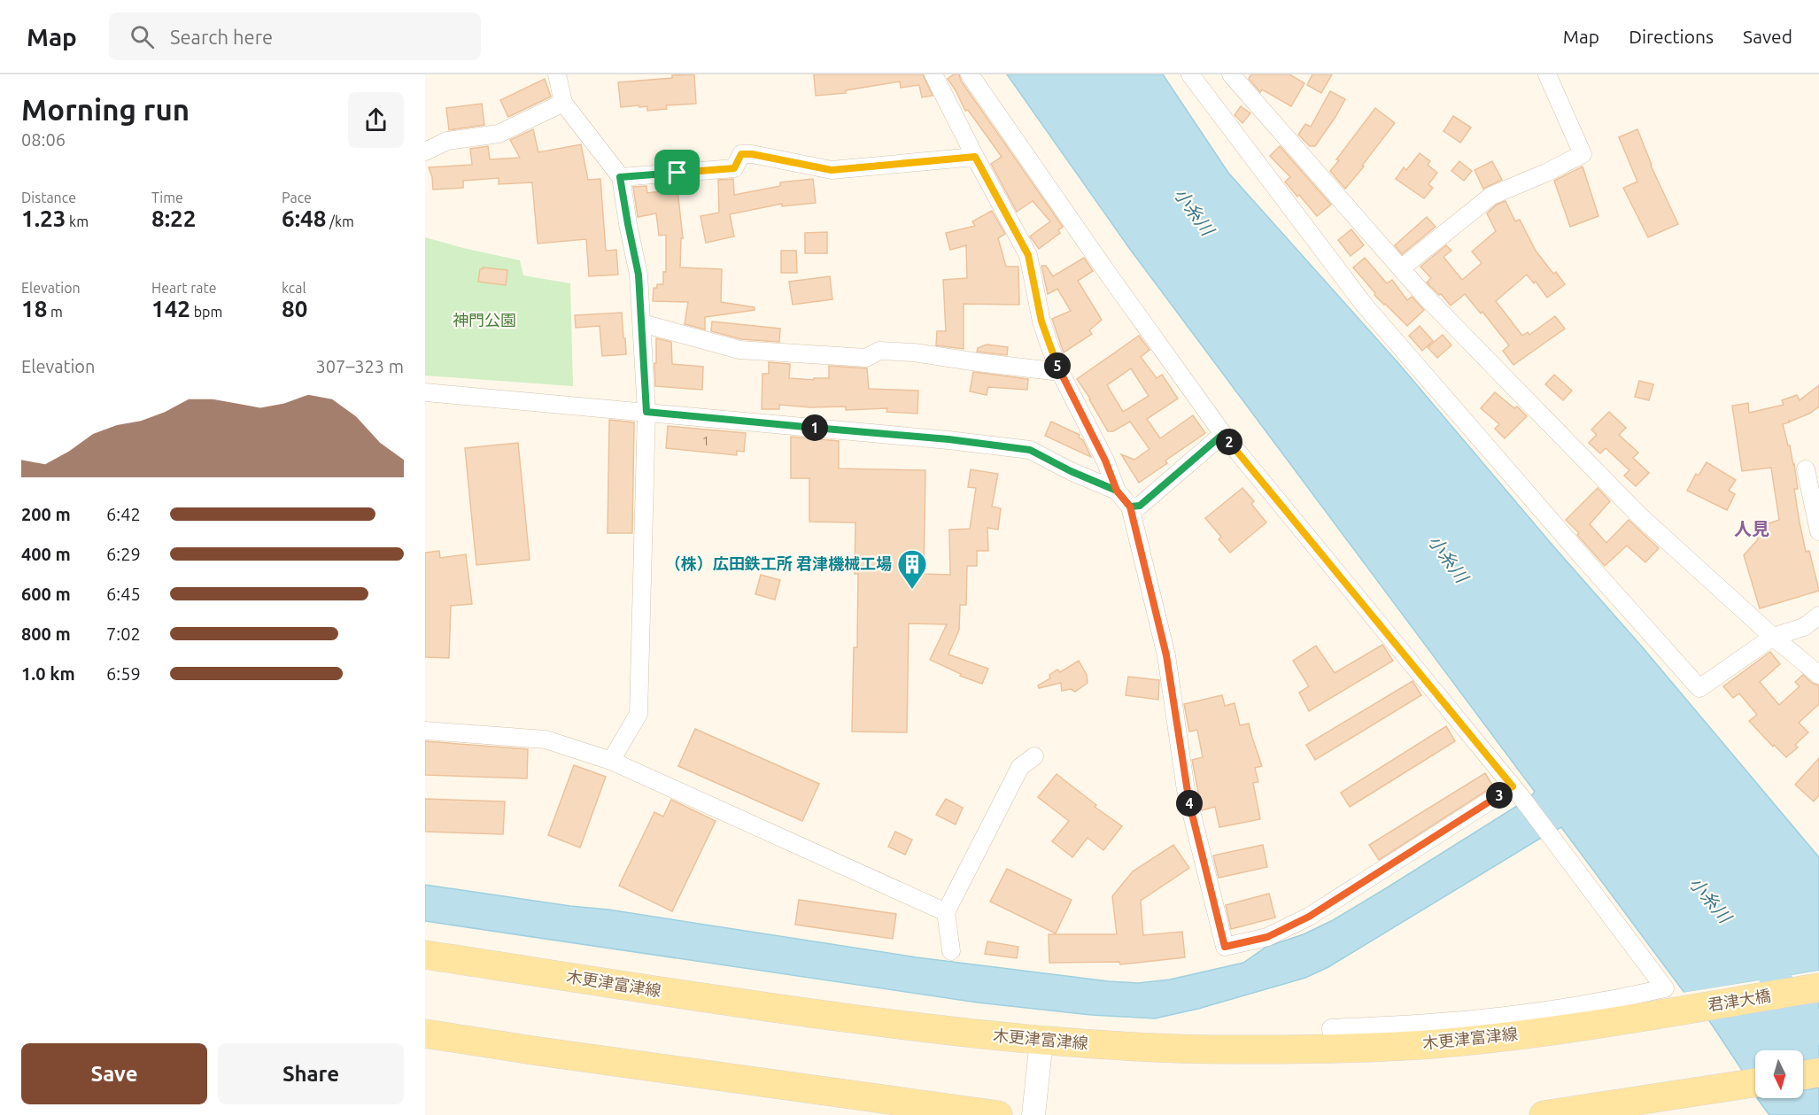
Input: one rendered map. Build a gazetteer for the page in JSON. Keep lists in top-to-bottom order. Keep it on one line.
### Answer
{"streets":{"main road":["木更津富津線","君津大橋"]},"crossings":[["木更津富津線","君津大橋"]],"districts":["人見"],"water":["小糸川"],"parks":["神門公園"],"places":{"building":["（株）広田鉄工所 君津機械工場"]},"house_numbers":["1"],"north":"bottom","page":{"header":"Map","search":"Search here","nav":["Map","Directions","Saved"],"heading":["Morning run","08:06"],"stats":[["Distance","1.23 km"],["Time","8:22"],["Pace","6:48 /km"],["Elevation","18 m"],["Heart rate","142 bpm"],["kcal","80"]],"chart":["Elevation","307–323 m"],"pins":["5","1","2","3","4"],"list":[{"name":"200 m","note":"6:42"},{"name":"400 m","note":"6:29"},{"name":"600 m","note":"6:45"},{"name":"800 m","note":"7:02"},{"name":"1.0 km","note":"6:59"}],"buttons":["Save","Share"]}}
